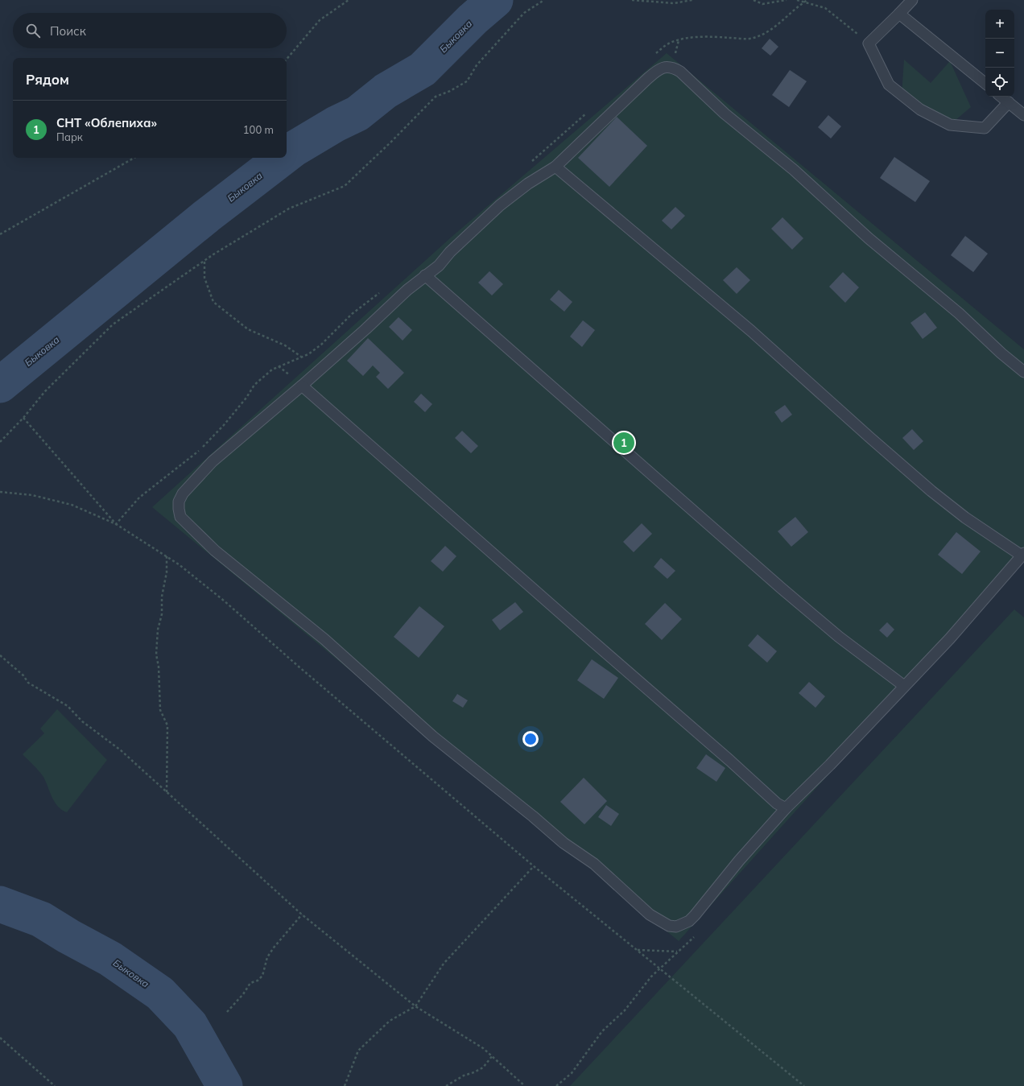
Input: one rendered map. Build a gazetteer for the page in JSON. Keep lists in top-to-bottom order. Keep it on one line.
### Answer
{"water":["Быковка"],"page":{"map_buttons":["+","−"],"search":"Поиск","heading":"Рядом","list":[{"mark":"1","name":"СНТ «Облепиха»","note":"Парк","value":"100 m"}],"pins":"1"}}
